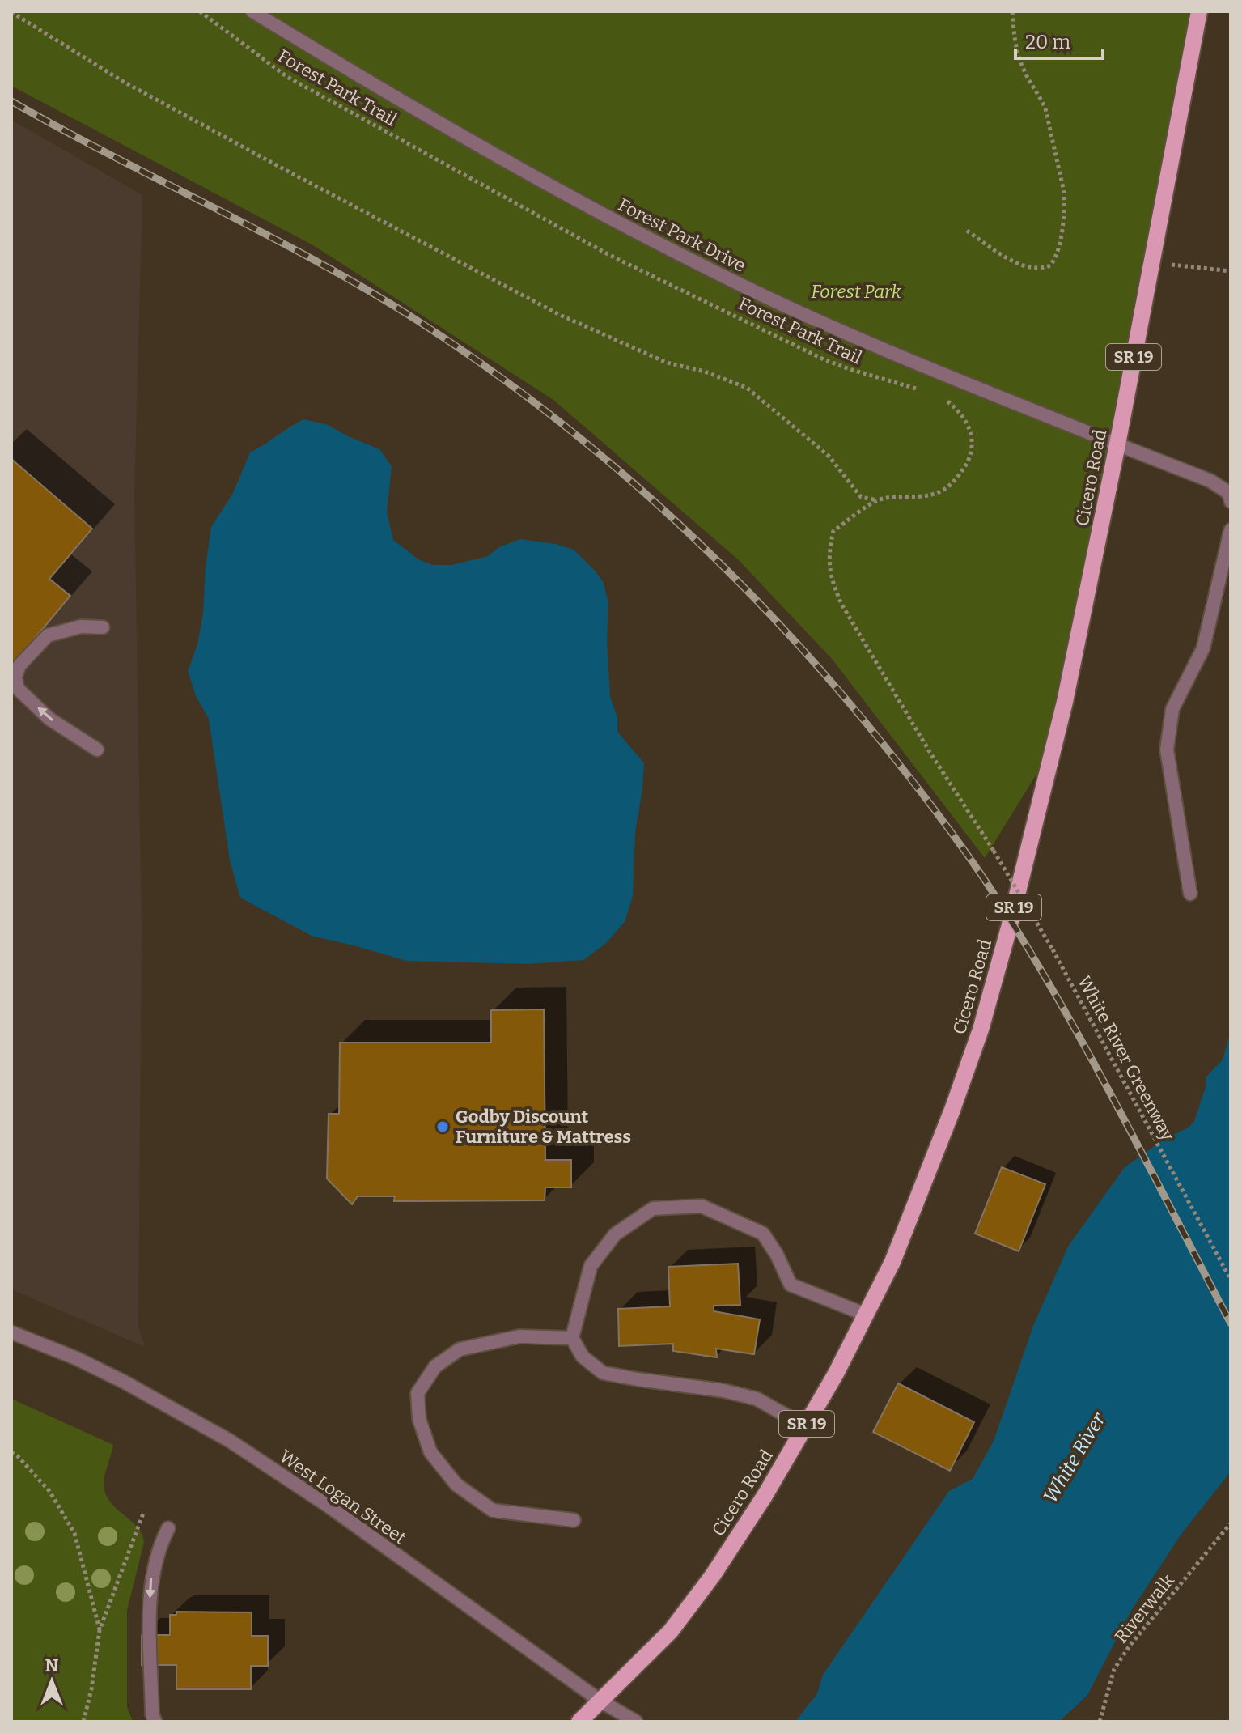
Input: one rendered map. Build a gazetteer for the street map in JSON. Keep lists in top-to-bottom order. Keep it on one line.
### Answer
{"streets":{"main road":["SR 19","Cicero Road"],"street":["Forest Park Drive","West Logan Street"],"path":["Forest Park Trail","White River Greenway","Riverwalk"]},"crossings":[["Forest Park Drive","Cicero Road"],["Cicero Road","West Logan Street"]],"water":["White River"],"parks":["Forest Park"],"places":["Godby Discount Furniture & Mattress"],"scale_bar":"20 m","north":"top"}
